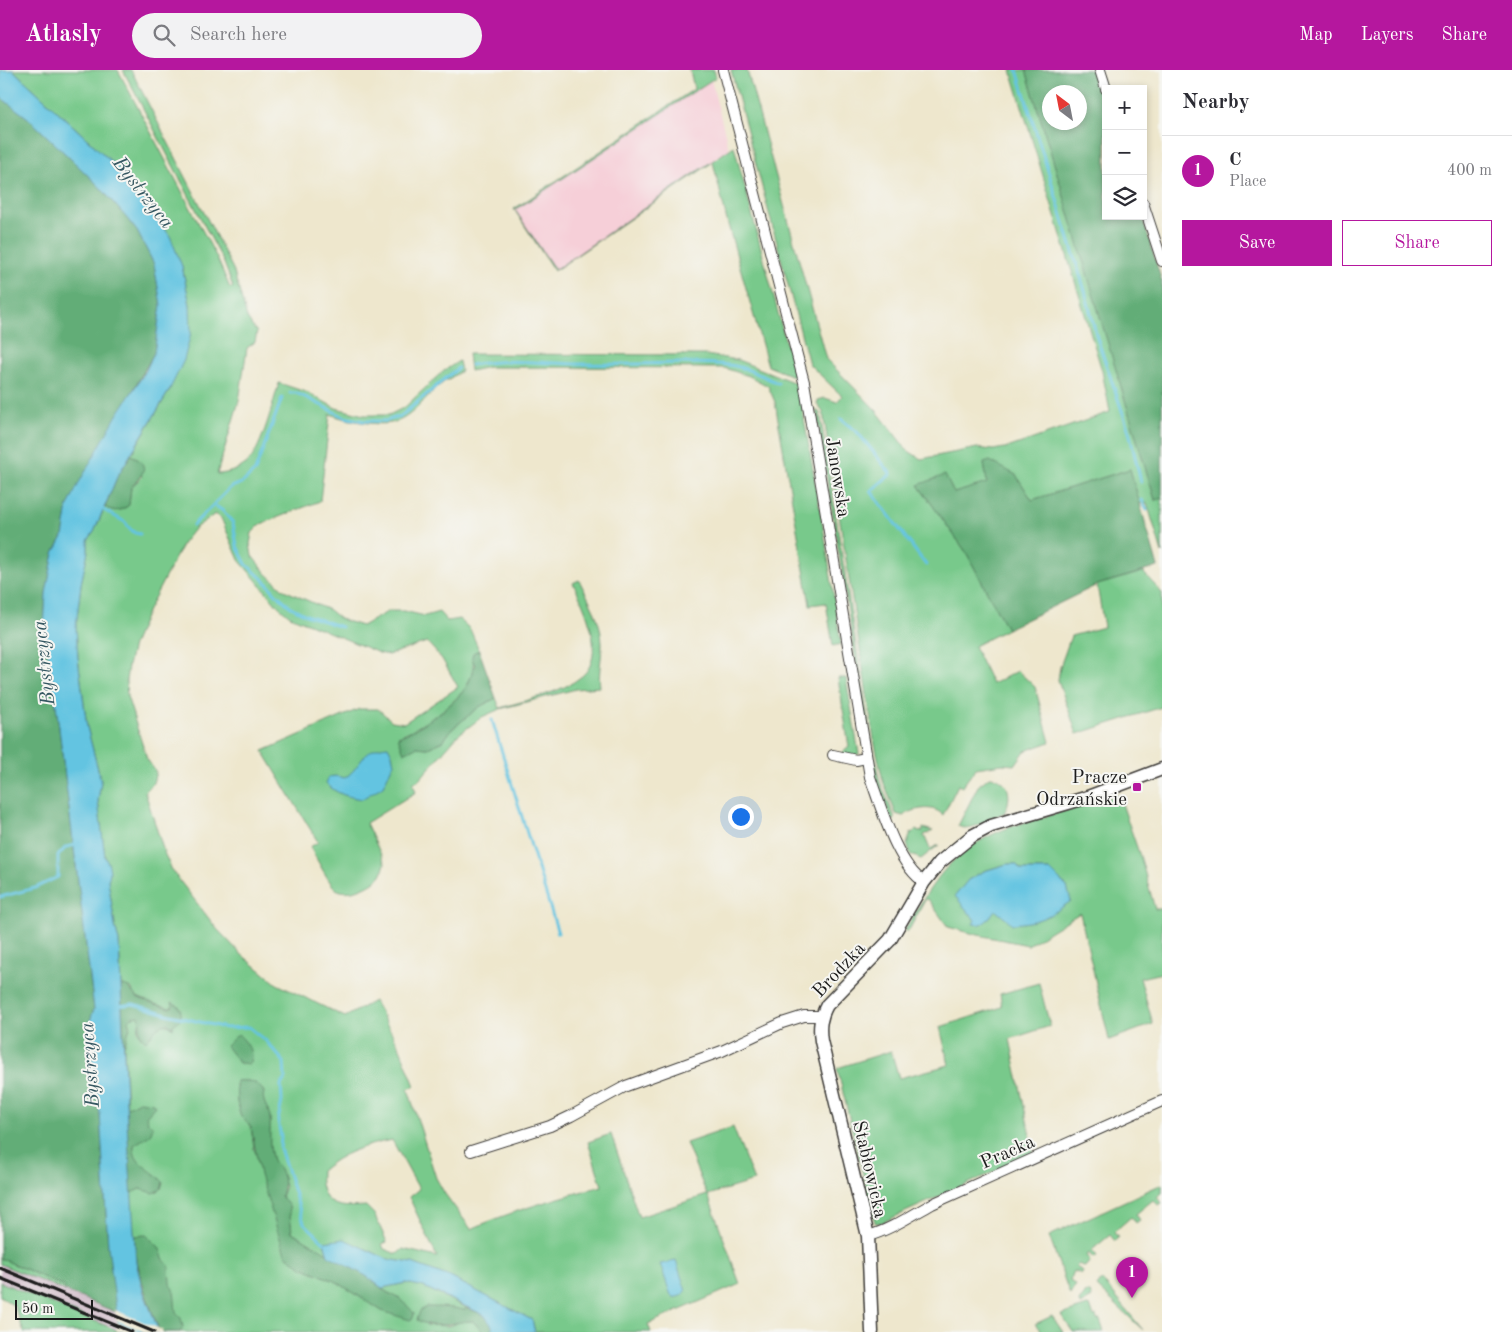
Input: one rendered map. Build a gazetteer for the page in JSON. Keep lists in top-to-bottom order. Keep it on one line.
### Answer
{"streets":{"street":["Janowska","Brodzka","Pracka","Stabłowicka"]},"crossings":[["Janowska","Brodzka"],["Brodzka","Stabłowicka"],["Pracka","Stabłowicka"]],"water":["Bystrzyca"],"places":{"transit":["Pracze Odrzańskie"]},"scale_bar":"50 m","north":"top left","page":{"header":"Atlasly","search":"Search here","nav":["Map","Layers","Share"],"heading":"Nearby","map_buttons":["+","−"],"list":[{"mark":"1","name":"C","note":"Place","value":"400 m"}],"buttons":["Save","Share"],"pins":"1","scale":"50 m"}}
